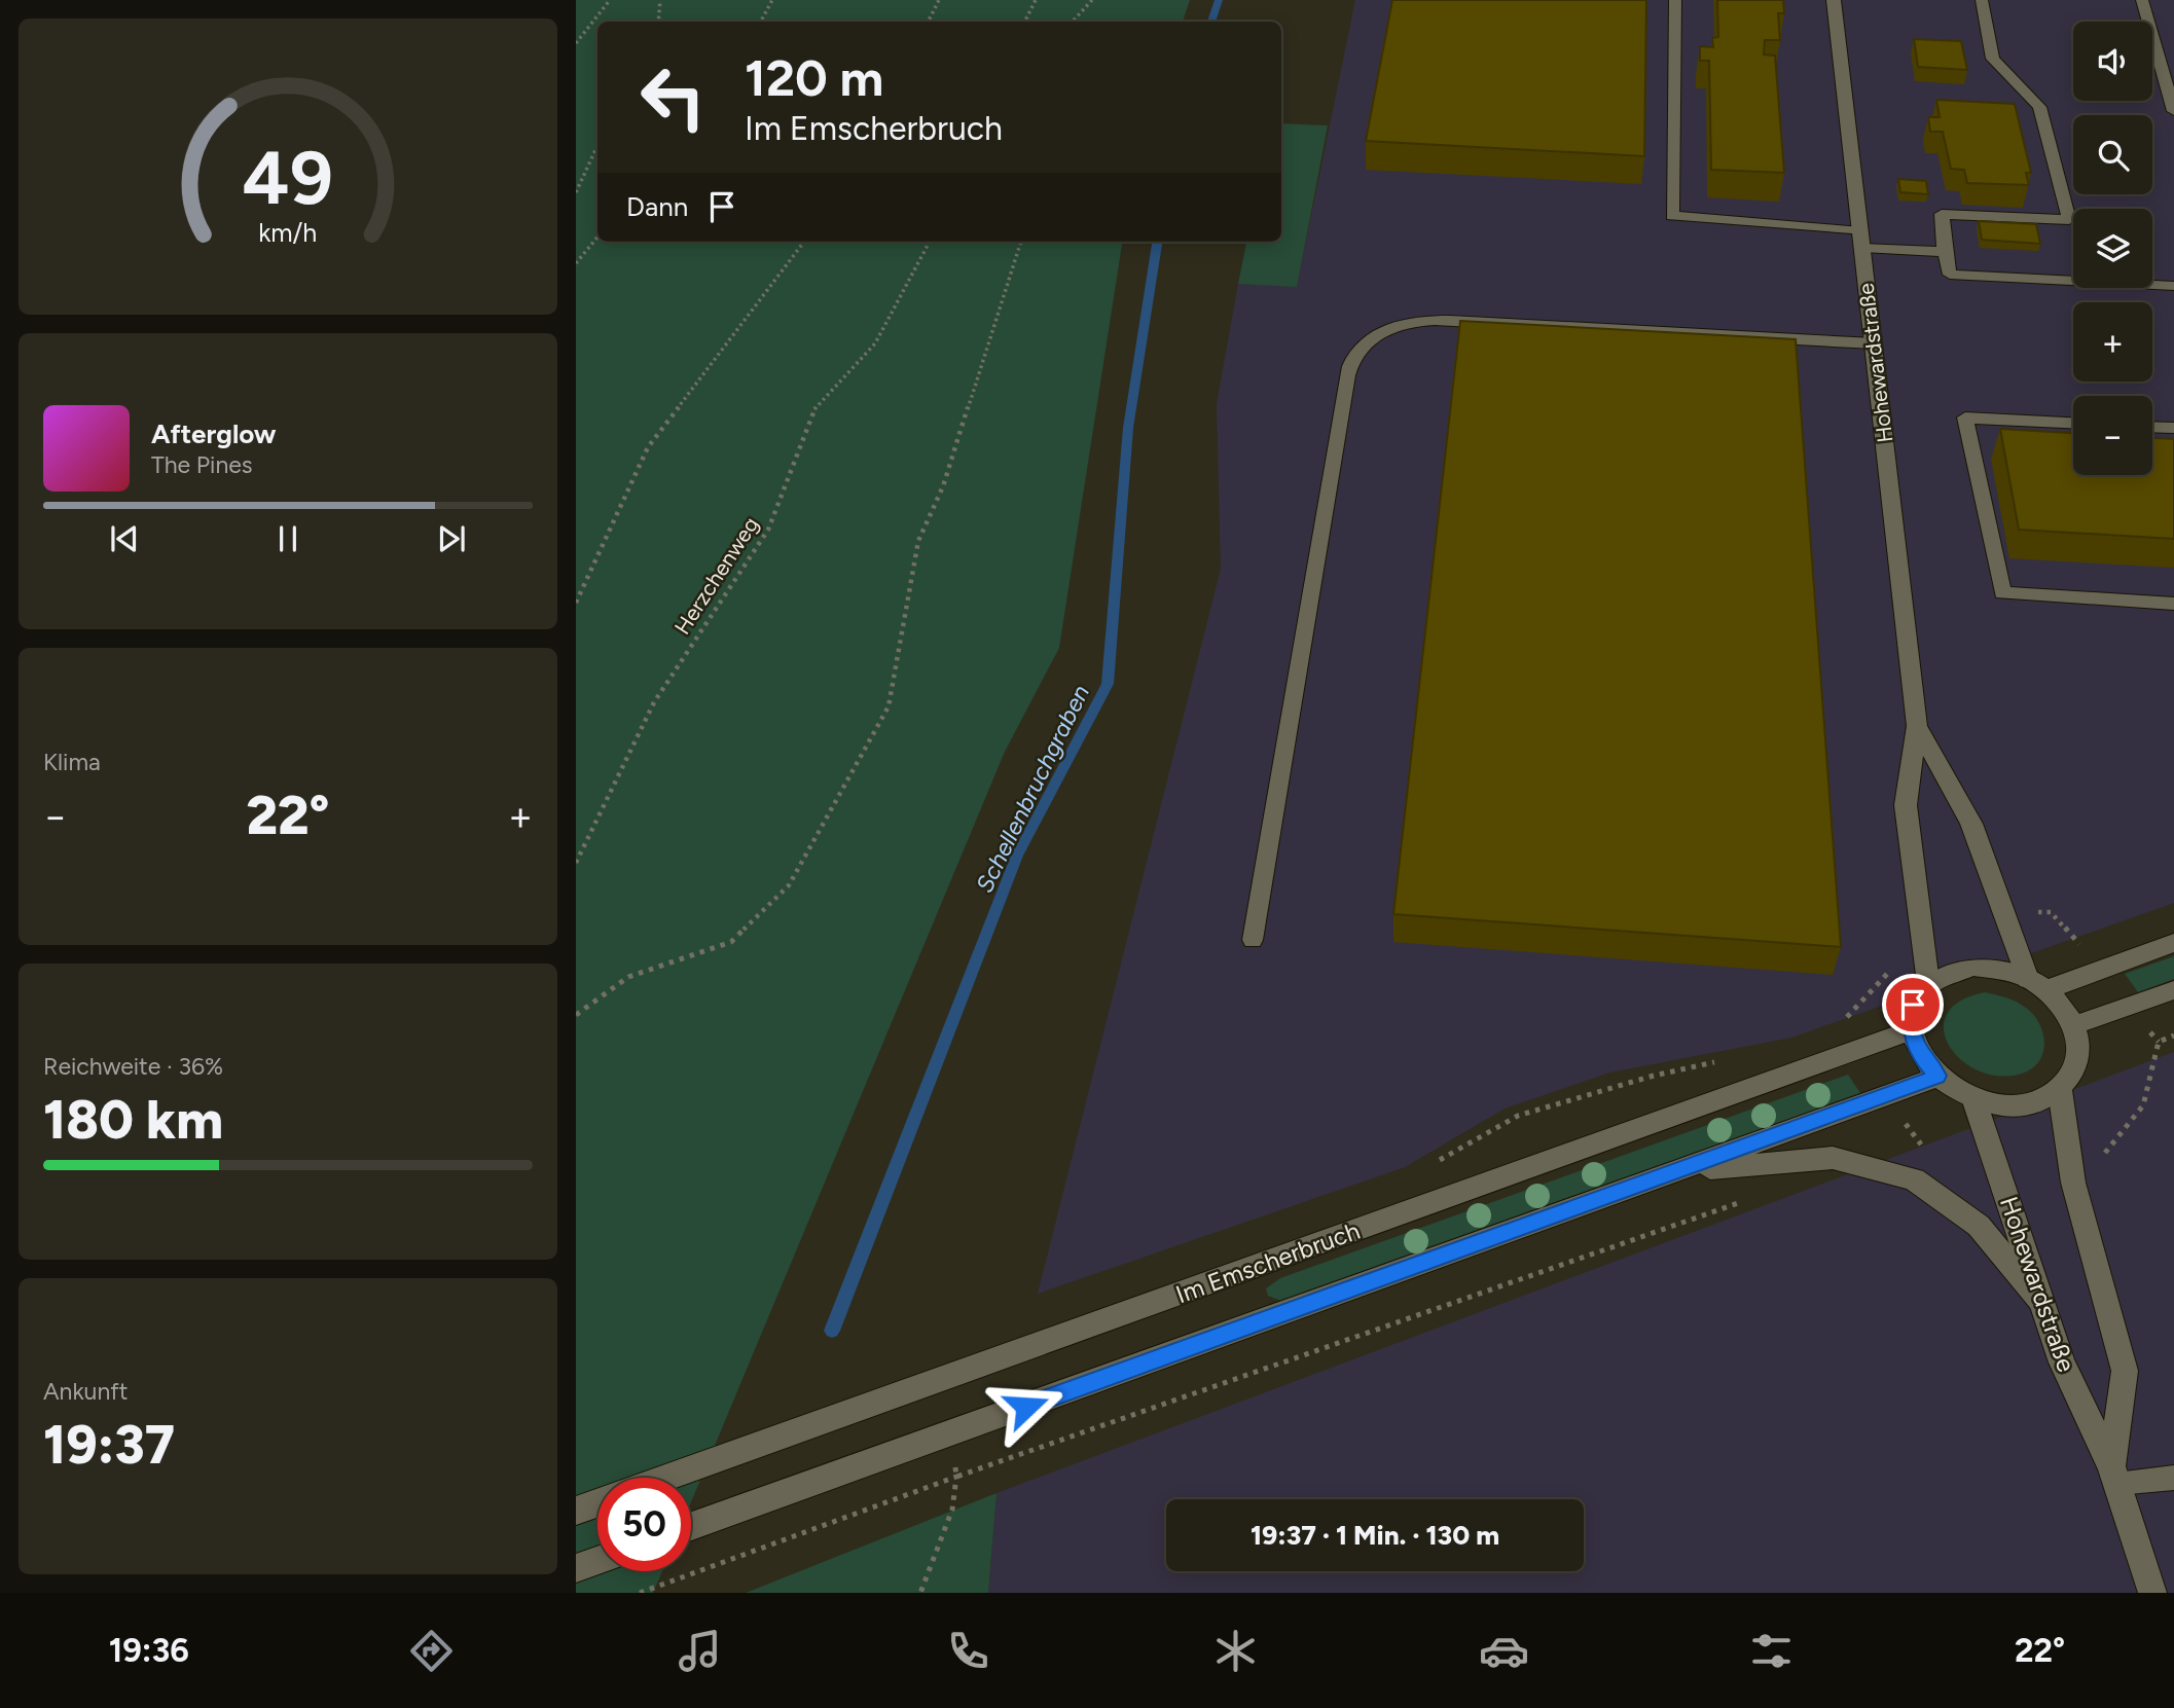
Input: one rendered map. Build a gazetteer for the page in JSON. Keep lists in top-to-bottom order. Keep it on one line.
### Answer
{"streets":{"main road":["Hohewardstraße","Im Emscherbruch"],"path":["Herzchenweg"]},"crossings":[["Hohewardstraße","Im Emscherbruch"]],"water":["Schellenbruchgraben"],"page":{"map_buttons":["+","−"],"turn":["120 m","Im Emscherbruch"],"then":"Dann","song":["Afterglow","The Pines"],"tile":["Klima",["Reichweite · 36%","180 km"],["Ankunft","19:37"]],"heat":["−","22°","+"],"limit":"50","trip":"19:37 · 1 Min. · 130 m","tabs":["19:36","22°"],"gauge":["49","km/h"]}}
